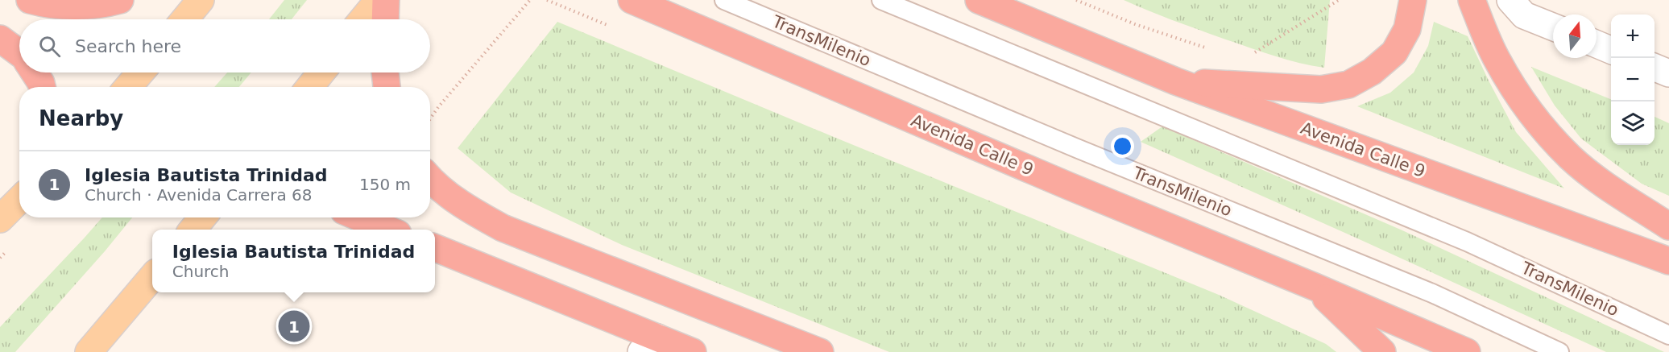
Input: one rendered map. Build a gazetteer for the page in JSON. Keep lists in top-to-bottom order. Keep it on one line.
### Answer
{"streets":{"highway":["Avenida Calle 9"],"lane":["TransMilenio"]},"north":"top","page":{"map_buttons":["+","−"],"search":"Search here","heading":"Nearby","list":[{"mark":"1","name":"Iglesia Bautista Trinidad","note":"Church · Avenida Carrera 68","value":"150 m"}],"popup":["Iglesia Bautista Trinidad","Church"],"pins":"1"}}
